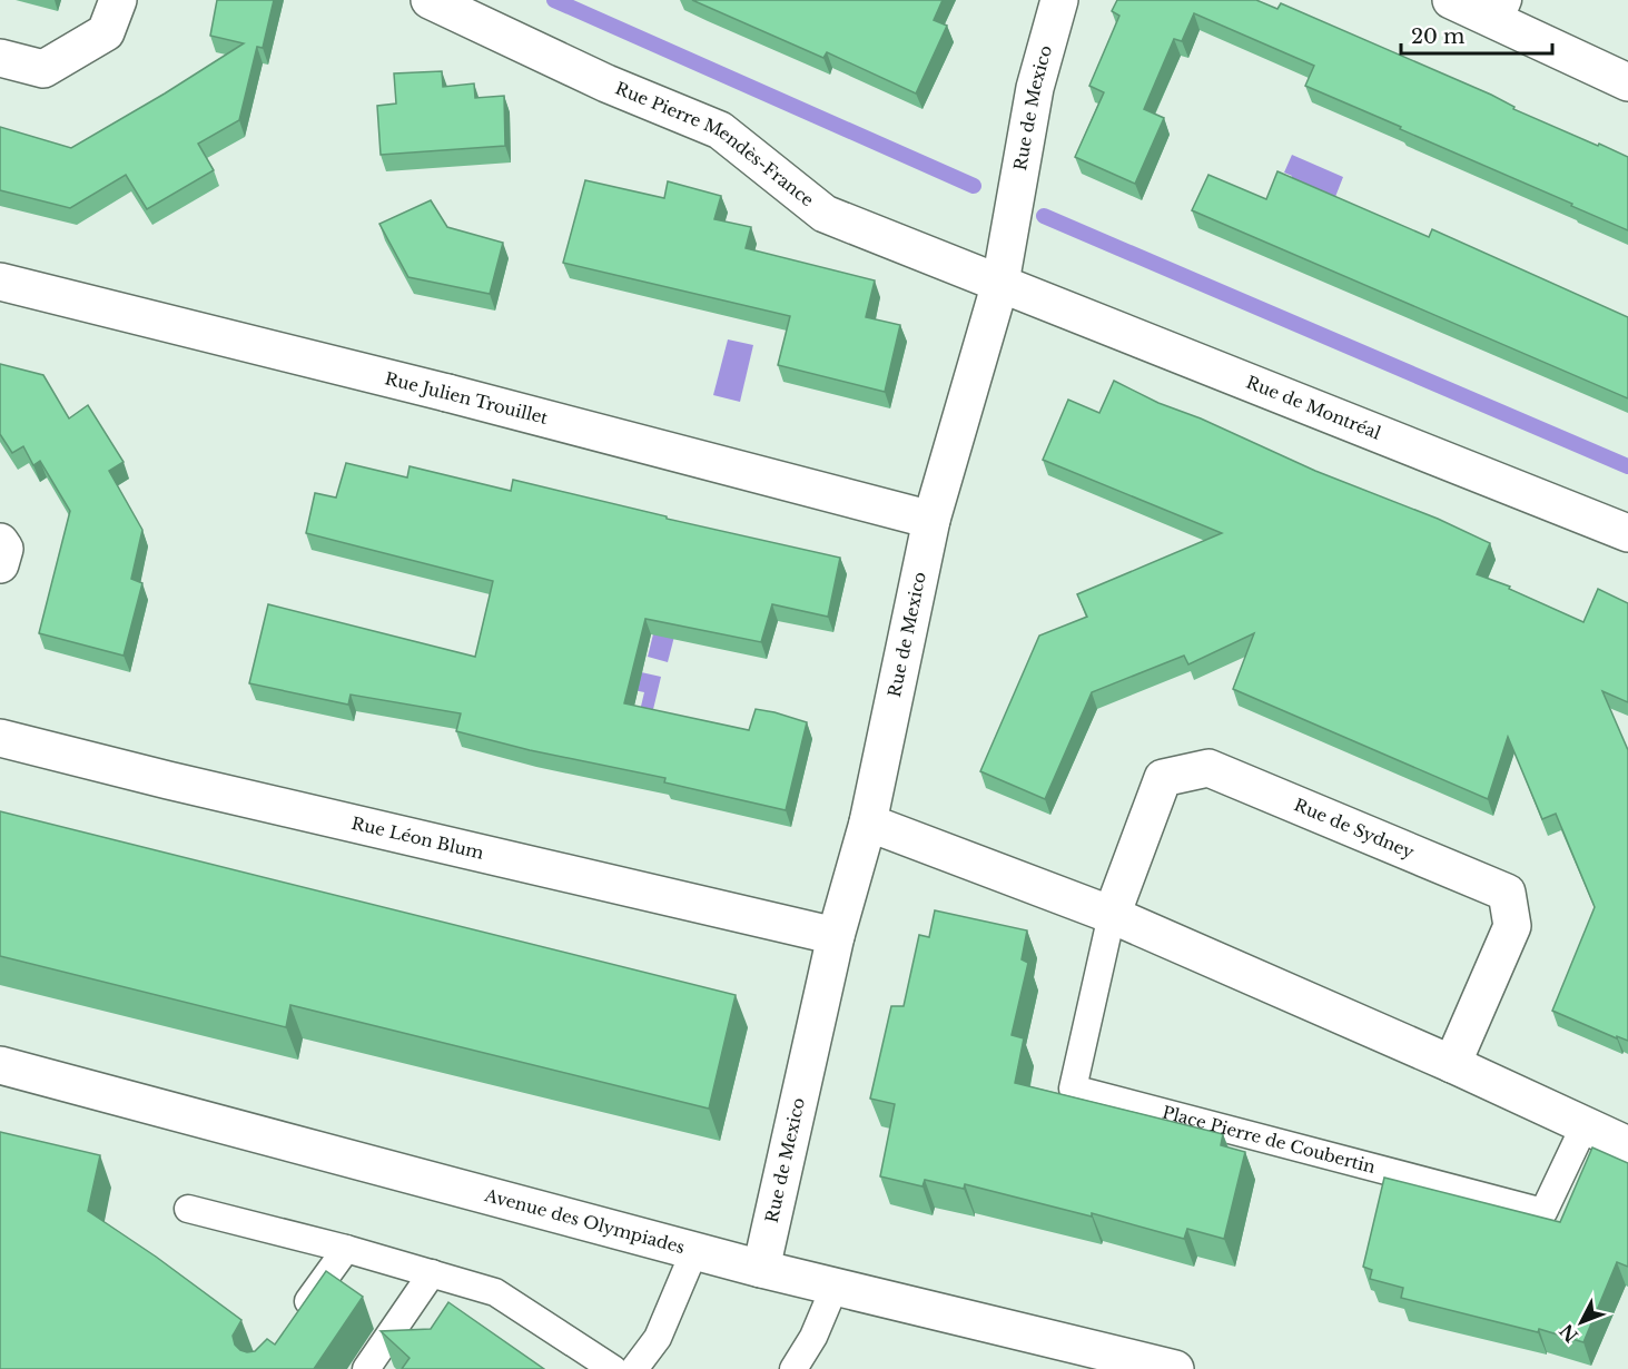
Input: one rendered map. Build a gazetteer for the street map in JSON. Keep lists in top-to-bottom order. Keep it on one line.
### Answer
{"streets":{"street":["Rue de Mexico","Rue Pierre Mendès-France","Rue Julien Trouillet","Rue de Montréal","Rue de Sydney","Rue Léon Blum","Avenue des Olympiades"],"lane":["Place Pierre de Coubertin"]},"crossings":[["Rue de Mexico","Rue Pierre Mendès-France"],["Rue de Mexico","Rue Julien Trouillet"],["Rue de Mexico","Rue de Montréal"],["Rue de Mexico","Rue Léon Blum"],["Rue de Mexico","Avenue des Olympiades"],["Rue Pierre Mendès-France","Rue de Montréal"],["Rue de Sydney","Place Pierre de Coubertin"]],"scale_bar":"20 m","north":"bottom left"}
